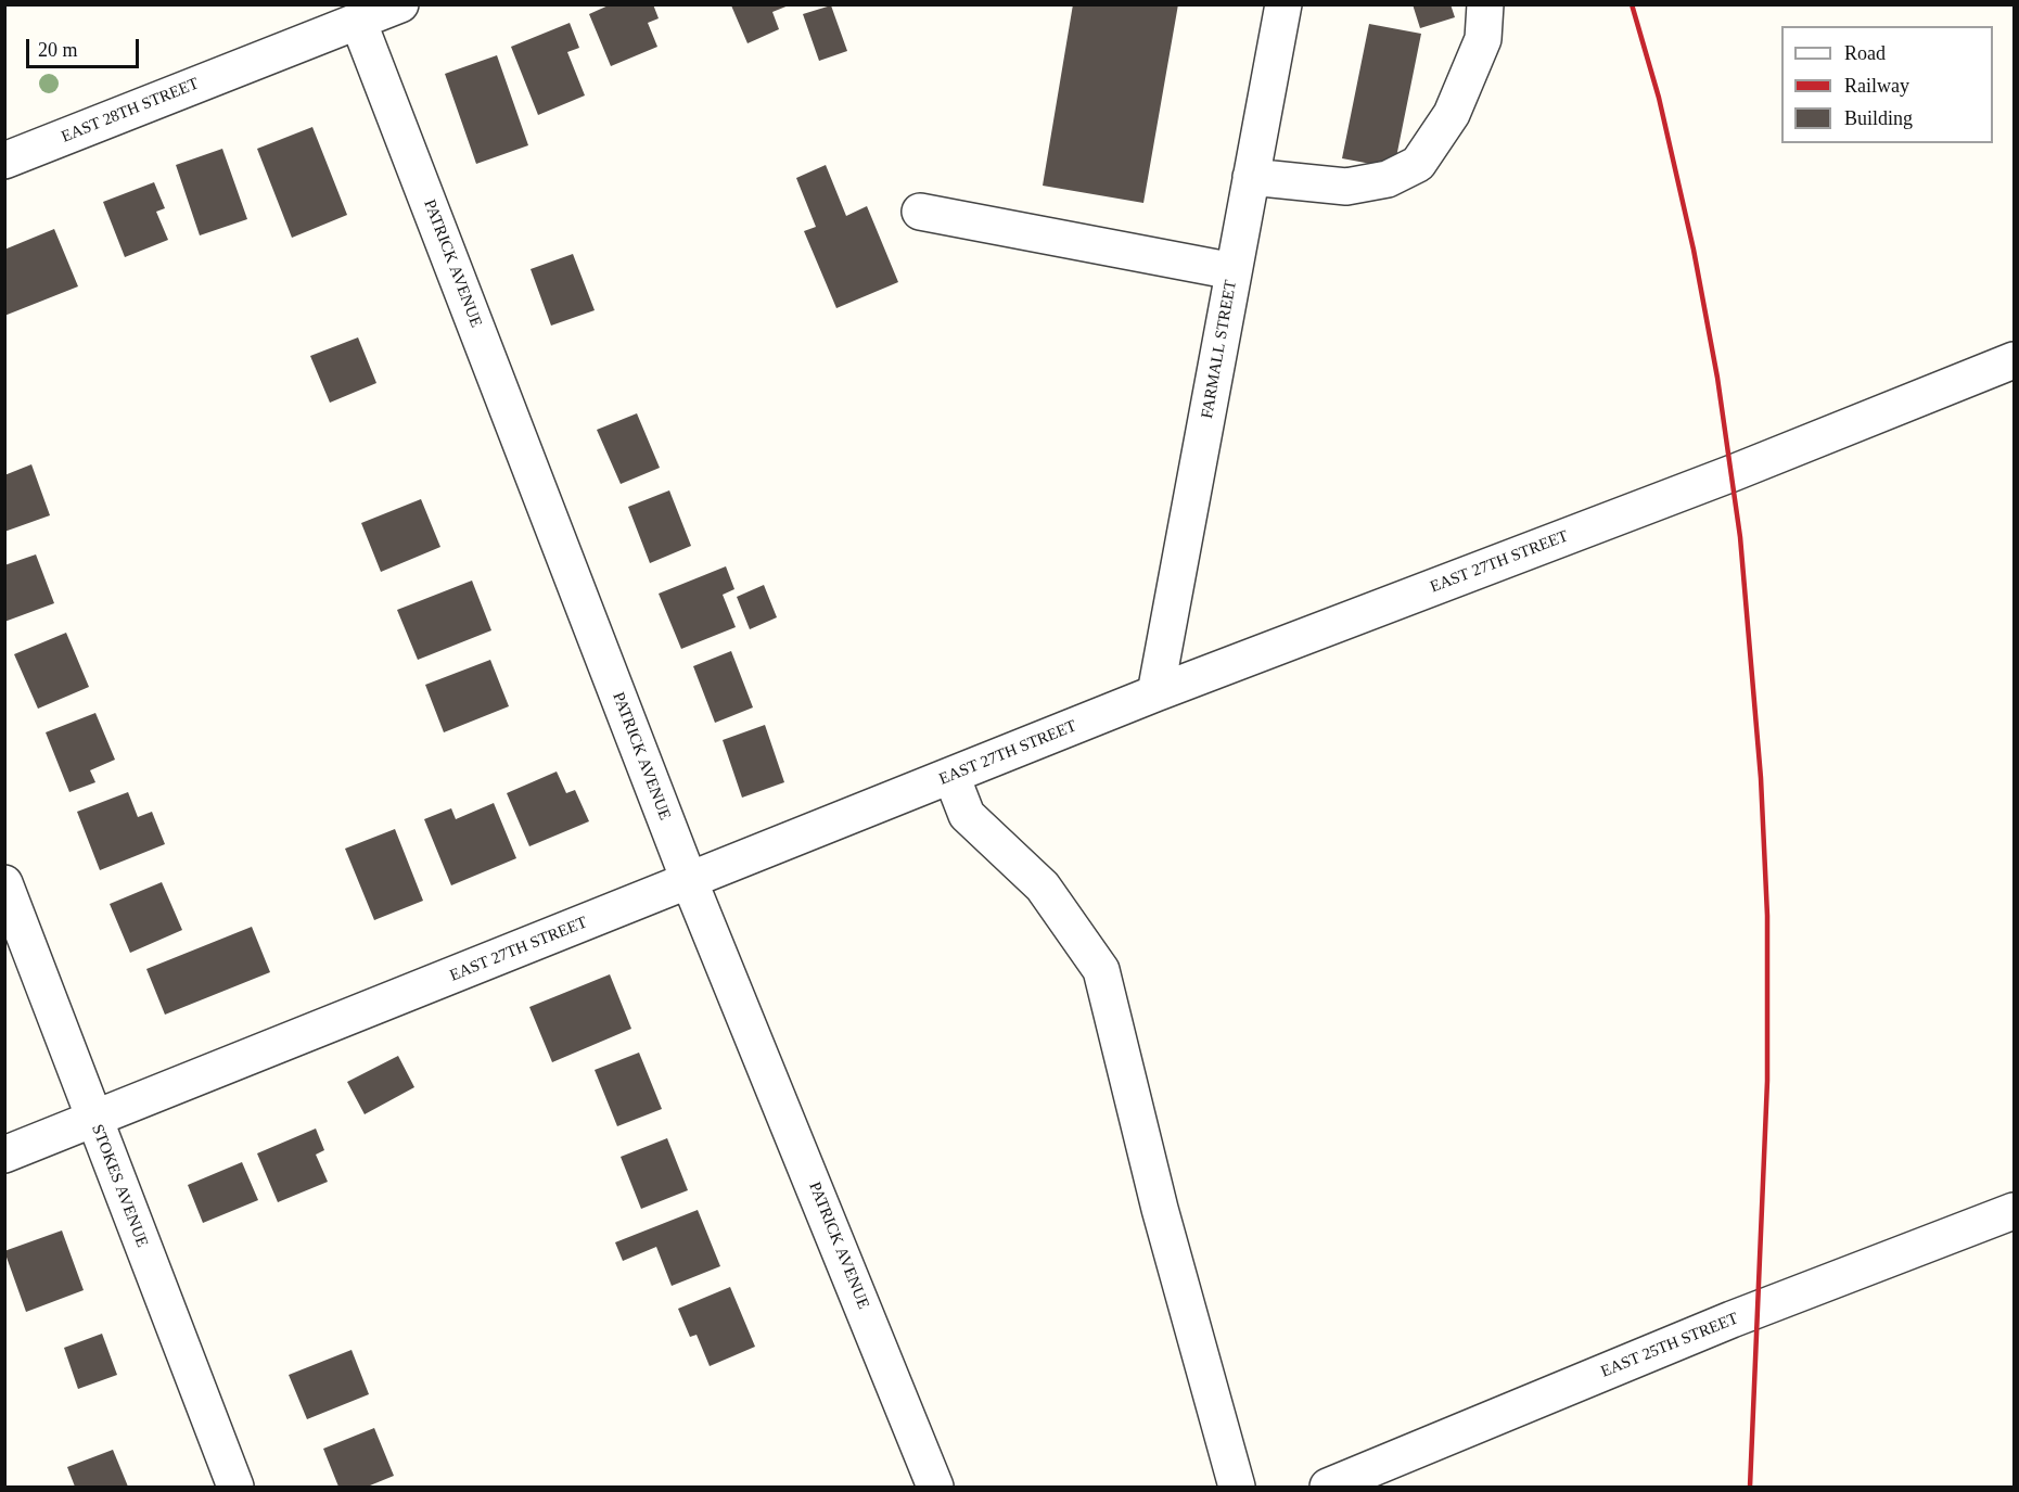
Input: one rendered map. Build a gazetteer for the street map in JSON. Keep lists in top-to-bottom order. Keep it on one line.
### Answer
{"streets":{"street":["EAST 28TH STREET","PATRICK AVENUE","FARMALL STREET","EAST 27TH STREET","STOKES AVENUE","EAST 25TH STREET"]},"crossings":[["EAST 28TH STREET","PATRICK AVENUE"],["PATRICK AVENUE","EAST 27TH STREET"],["FARMALL STREET","EAST 27TH STREET"],["EAST 27TH STREET","STOKES AVENUE"]],"legend":["Road","Railway","Building"],"scale_bar":"20 m"}
